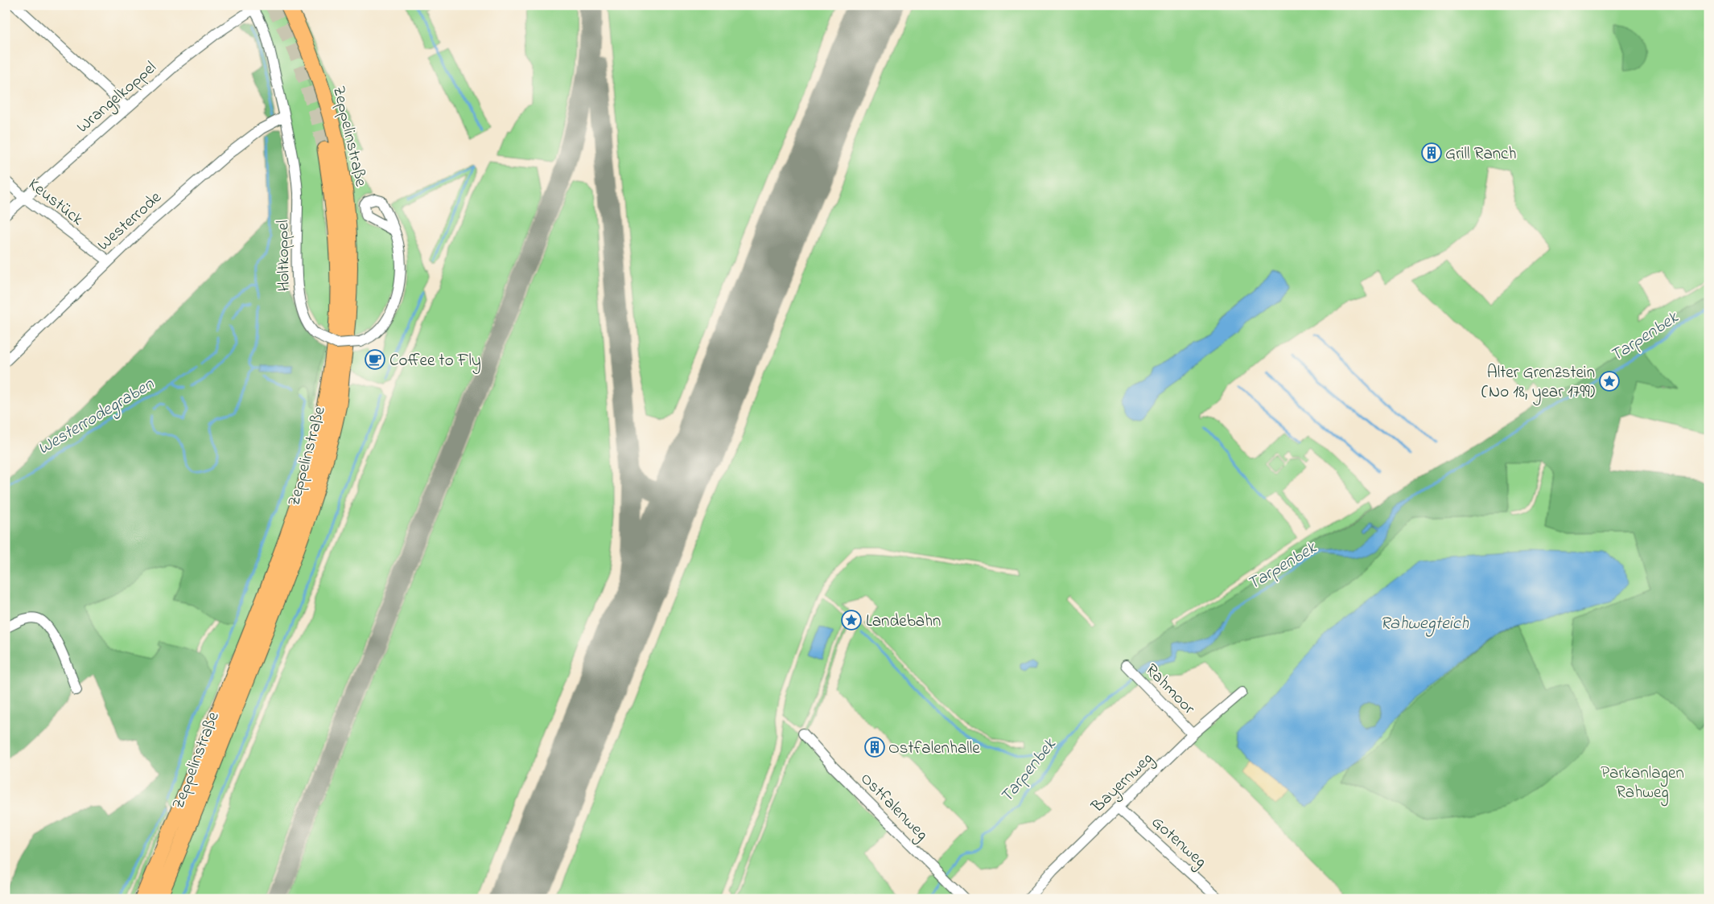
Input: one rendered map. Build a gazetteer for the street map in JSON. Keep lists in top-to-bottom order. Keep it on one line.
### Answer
{"streets":{"highway":["Zeppelinstraße"],"street":["Wrangelkoppel","Keustück","Westerrode","Holtkoppel","Rahmoor","Bayernweg","Ostfalenweg","Gotenweg"]},"crossings":[["Wrangelkoppel","Keustück"],["Wrangelkoppel","Holtkoppel"],["Keustück","Westerrode"],["Westerrode","Holtkoppel"],["Rahmoor","Bayernweg"],["Bayernweg","Gotenweg"]],"water":["Tarpenbek","Westerrodegraben","Rahwegteich"],"parks":["Parkanlagen Rahweg"],"places":{"building":["Grill Ranch","Ostfalenhalle"],"cafe":["Coffee to Fly"],"place":["Alter Grenzstein (No 18, year 1799)","Landebahn"]}}
